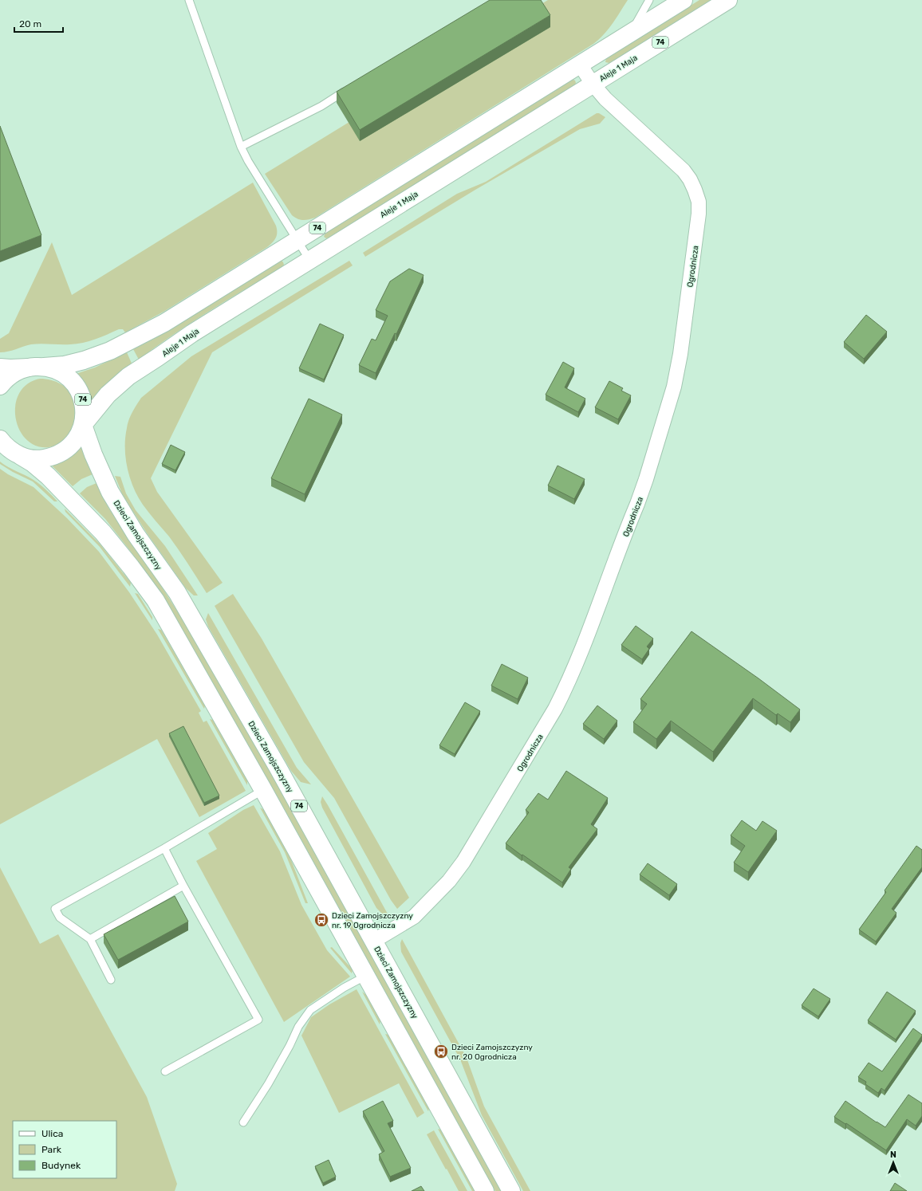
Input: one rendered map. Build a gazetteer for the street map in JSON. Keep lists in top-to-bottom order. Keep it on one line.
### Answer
{"streets":{"main road":["74","Aleje 1 Maja","Dzieci Zamojszczyzny"],"street":["Ogrodnicza"]},"crossings":[["74","Aleje 1 Maja"],["74","Ogrodnicza"],["74","Dzieci Zamojszczyzny"],["Aleje 1 Maja","Ogrodnicza"],["Aleje 1 Maja","Dzieci Zamojszczyzny"],["Ogrodnicza","Dzieci Zamojszczyzny"]],"places":{"bus stop":["Dzieci Zamojszczyzny nr. 19 Ogrodnicza","Dzieci Zamojszczyzny nr. 20 Ogrodnicza"]},"legend":["Ulica","Park","Budynek"],"scale_bar":"20 m","north":"top"}
